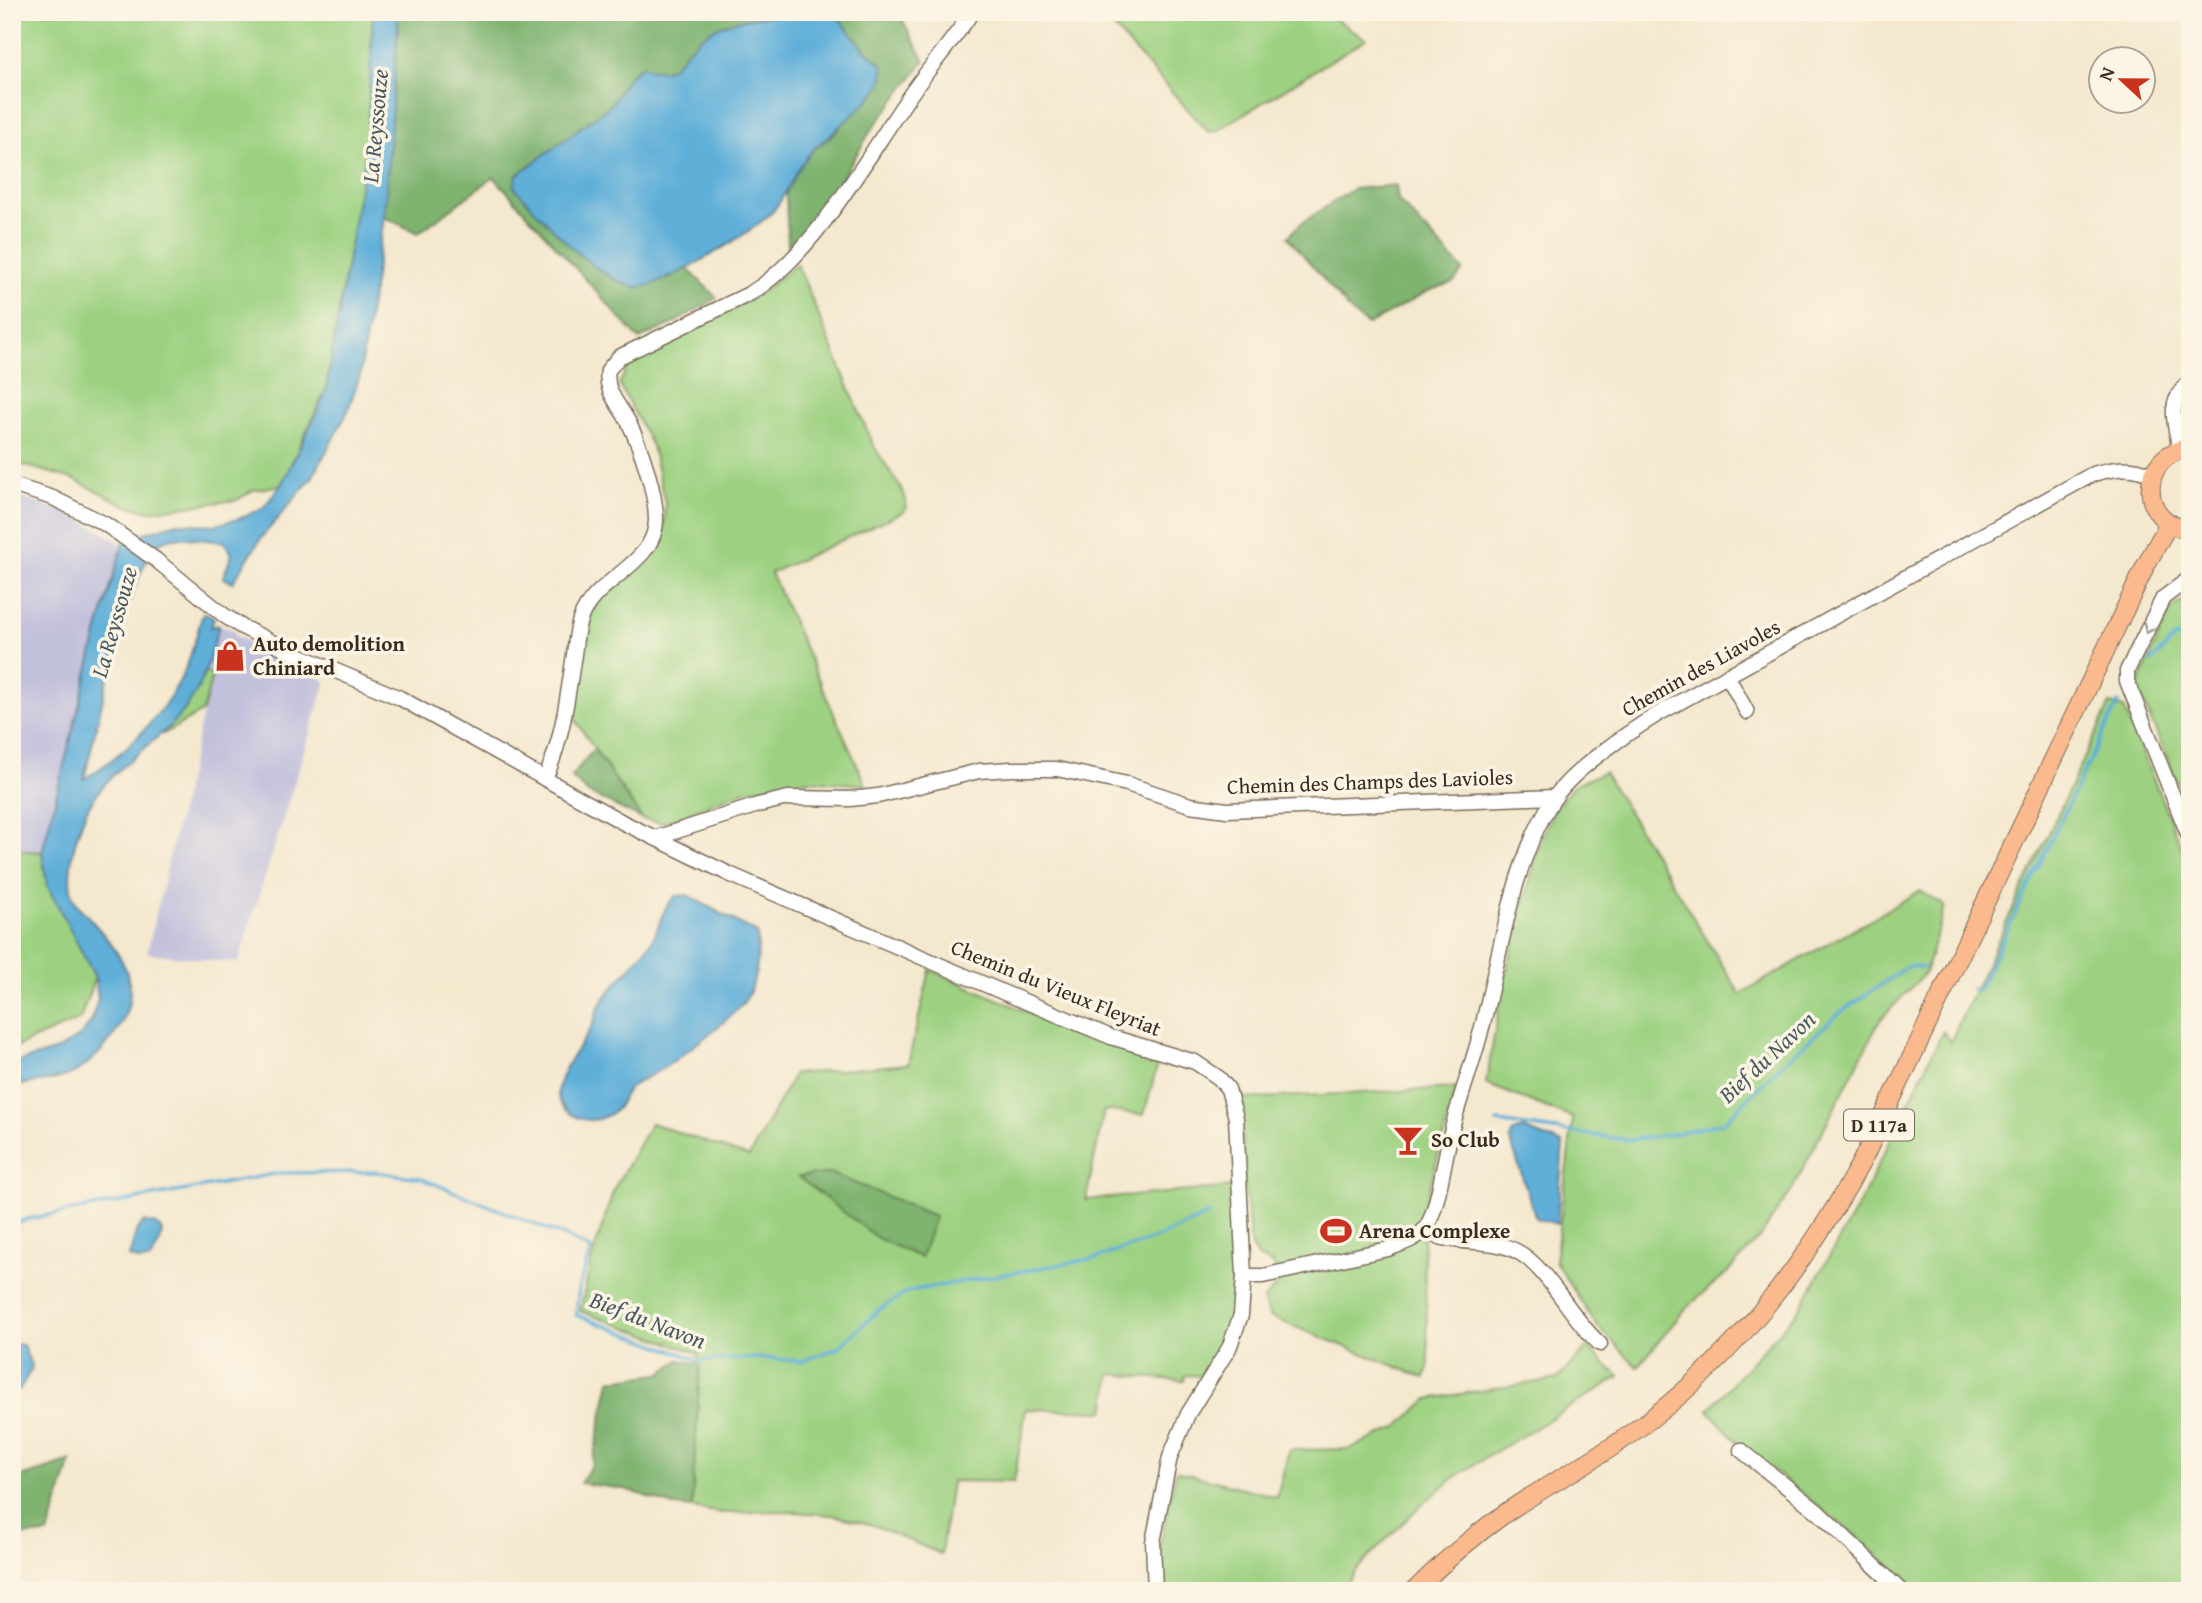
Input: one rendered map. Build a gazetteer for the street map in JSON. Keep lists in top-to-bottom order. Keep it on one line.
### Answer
{"streets":{"main road":["D 117a"],"street":["Chemin des Liavoles","Chemin des Champs des Lavioles","Chemin du Vieux Fleyriat"]},"crossings":[["Chemin des Liavoles","Chemin des Champs des Lavioles"],["Chemin des Champs des Lavioles","Chemin du Vieux Fleyriat"]],"water":["La Reyssouze","Bief du Navon"],"places":{"shop":["Auto demolition Chiniard"],"bar":["So Club"],"sports":["Arena Complexe"]},"north":"left"}
